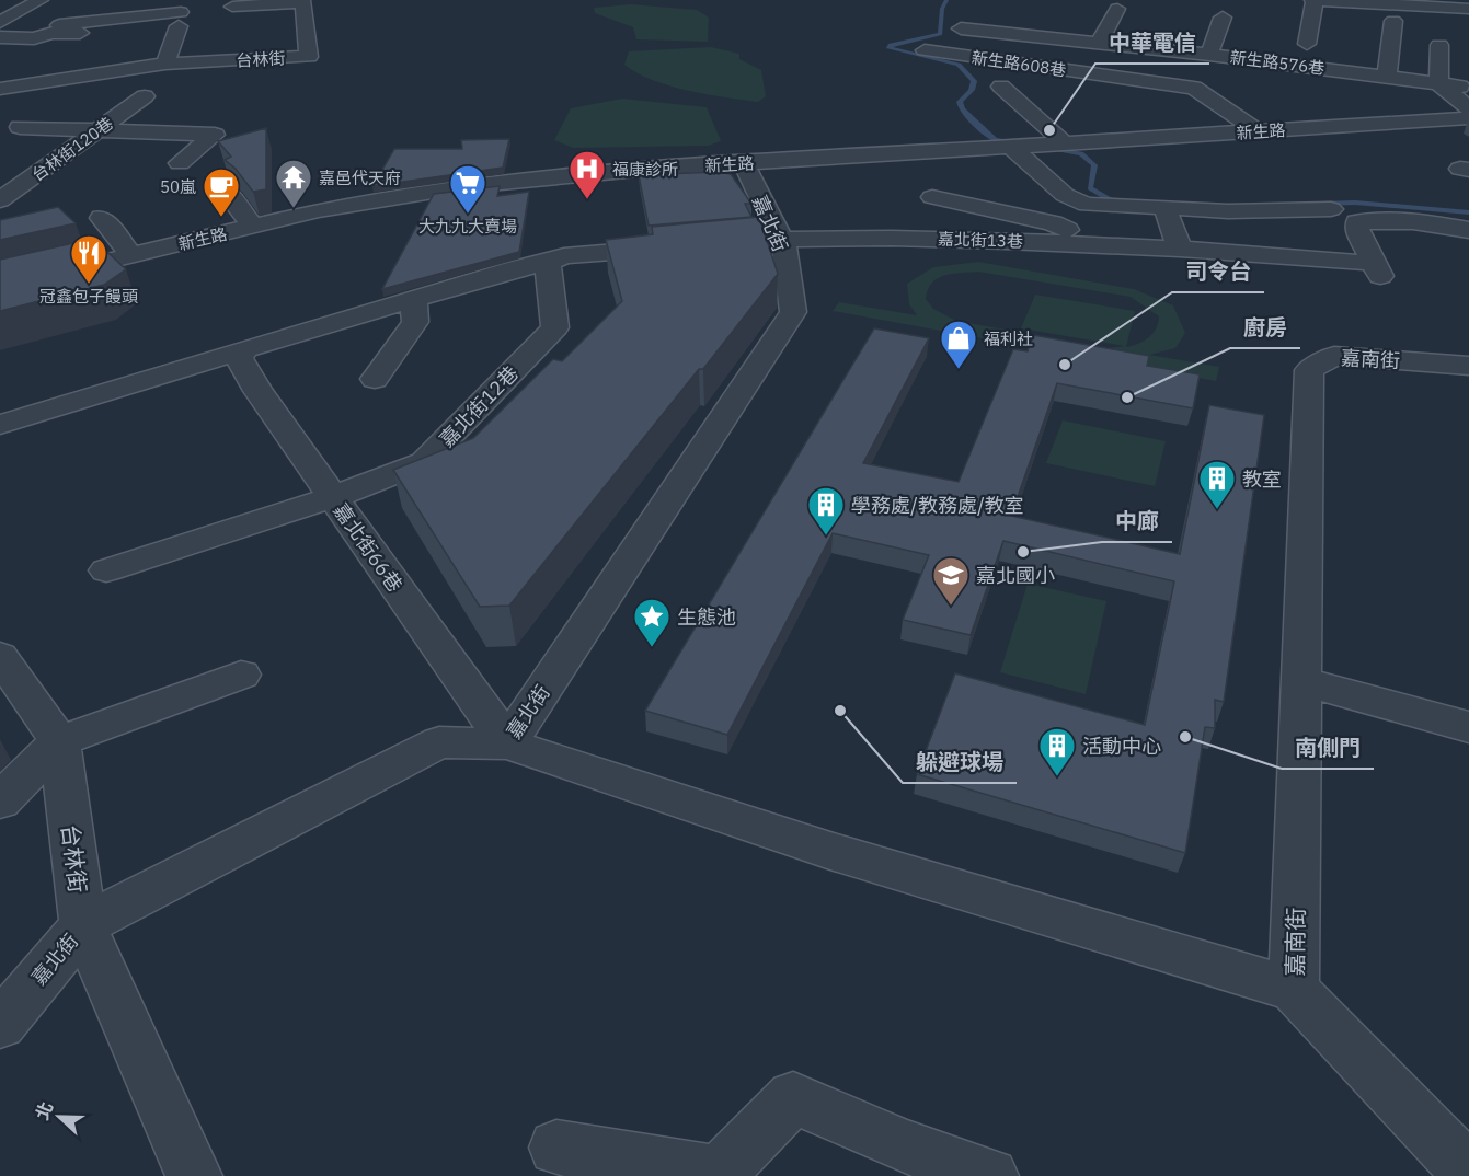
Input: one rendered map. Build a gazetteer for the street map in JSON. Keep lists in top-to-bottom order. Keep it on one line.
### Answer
{"streets":{"street":["台林街","新生路576巷","新生路608巷","新生路","台林街120巷","嘉北街","嘉北街13巷","嘉南街","嘉北街12巷","嘉北街66巷"]},"crossings":[["台林街","台林街120巷"],["台林街","嘉北街"],["新生路608巷","新生路"],["新生路","嘉北街"],["嘉北街","嘉北街13巷"],["嘉北街","嘉北街66巷"],["嘉北街12巷","嘉北街66巷"]],"places":{"other":["中華電信","司令台","廚房","中廊","躲避球場","南側門"],"hospital":["福康診所"],"temple":["嘉邑代天府"],"supermarket":["大九九大賣場"],"cafe":["50嵐"],"restaurant":["冠鑫包子饅頭"],"shop":["福利社"],"building":["教室","學務處/教務處/教室","活動中心"],"school or university":["嘉北國小"],"place":["生態池"]},"north":"left"}
